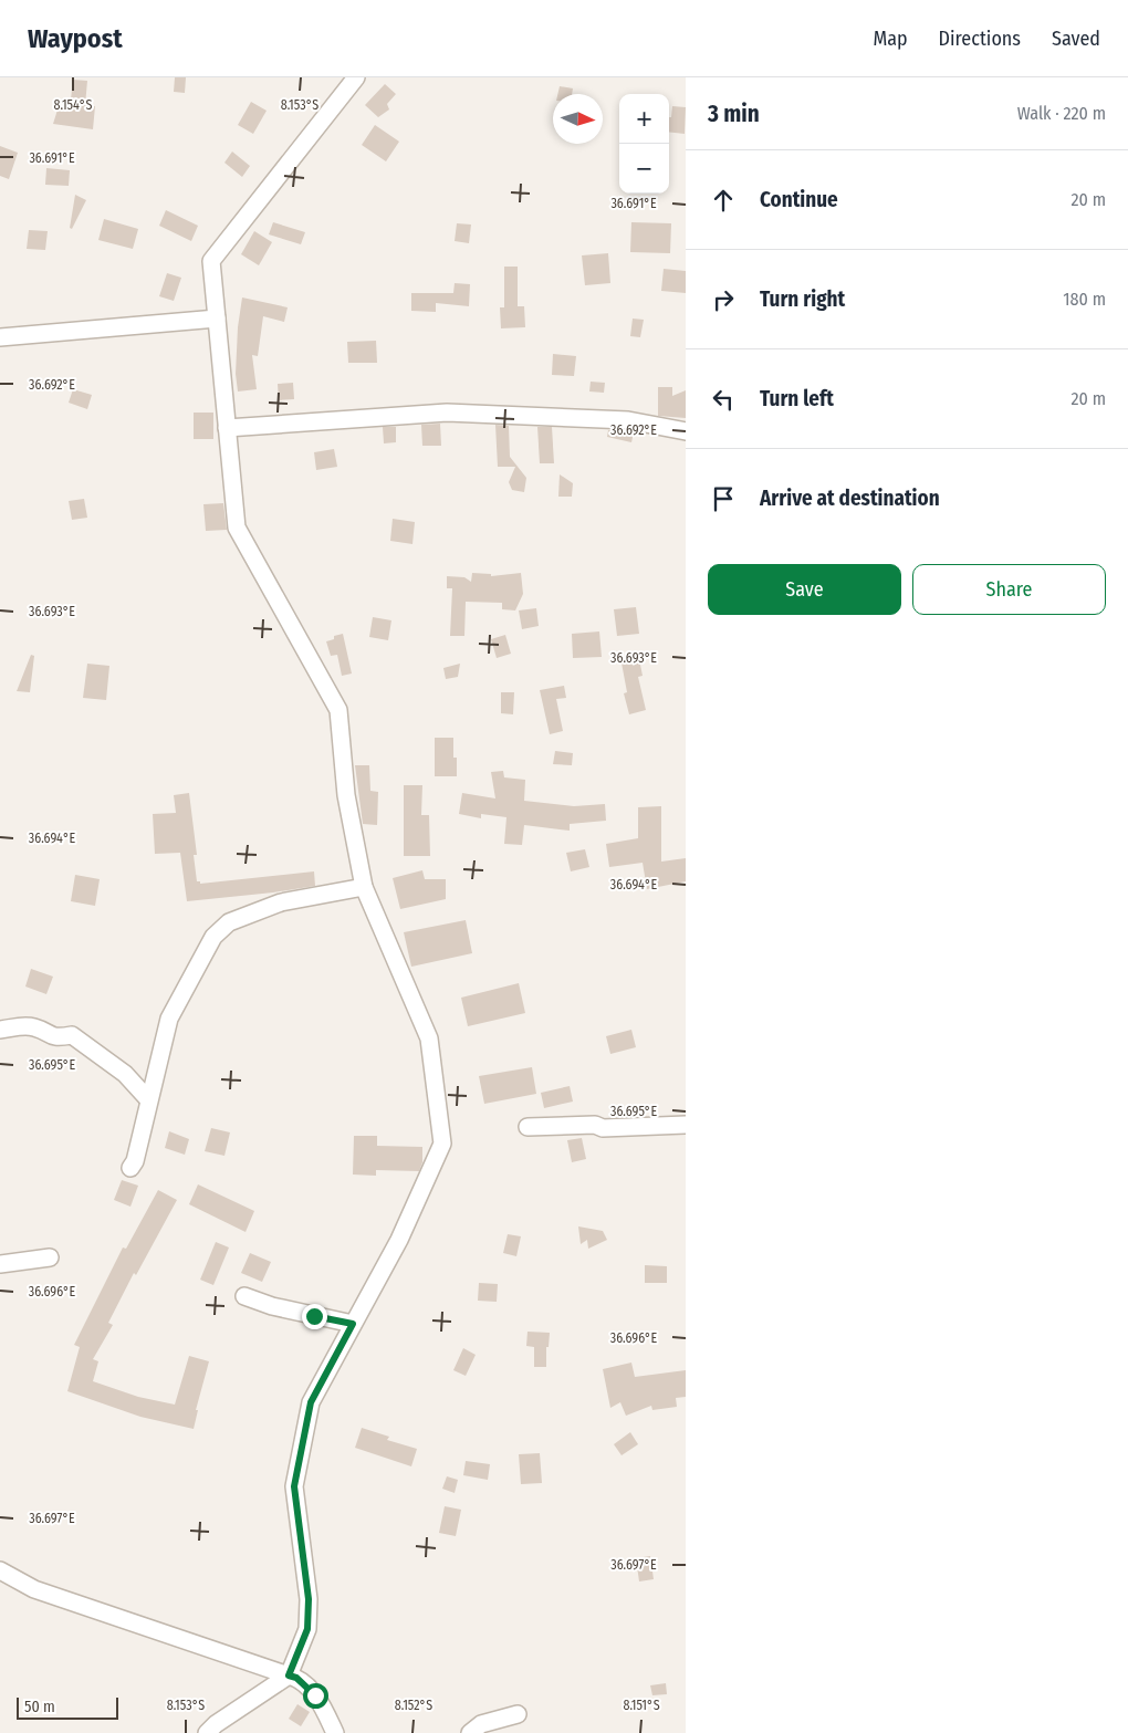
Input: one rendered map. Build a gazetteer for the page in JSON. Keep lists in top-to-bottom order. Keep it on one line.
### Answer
{"scale_bar":"50 m","north":"right","page":{"header":"Waypost","nav":["Map","Directions","Saved"],"heading":["3 min","Walk · 220 m"],"map_buttons":["+","−"],"list":[["Continue","20 m"],["Turn right","180 m"],["Turn left","20 m"],"Arrive at destination"],"buttons":["Save","Share"],"scale":"50 m"},"coordinates":["8.153°S","8.154°S","36.691°E","36.692°E","36.693°E","36.694°E","36.695°E","36.696°E","36.697°E","8.152°S","8.151°S"]}
